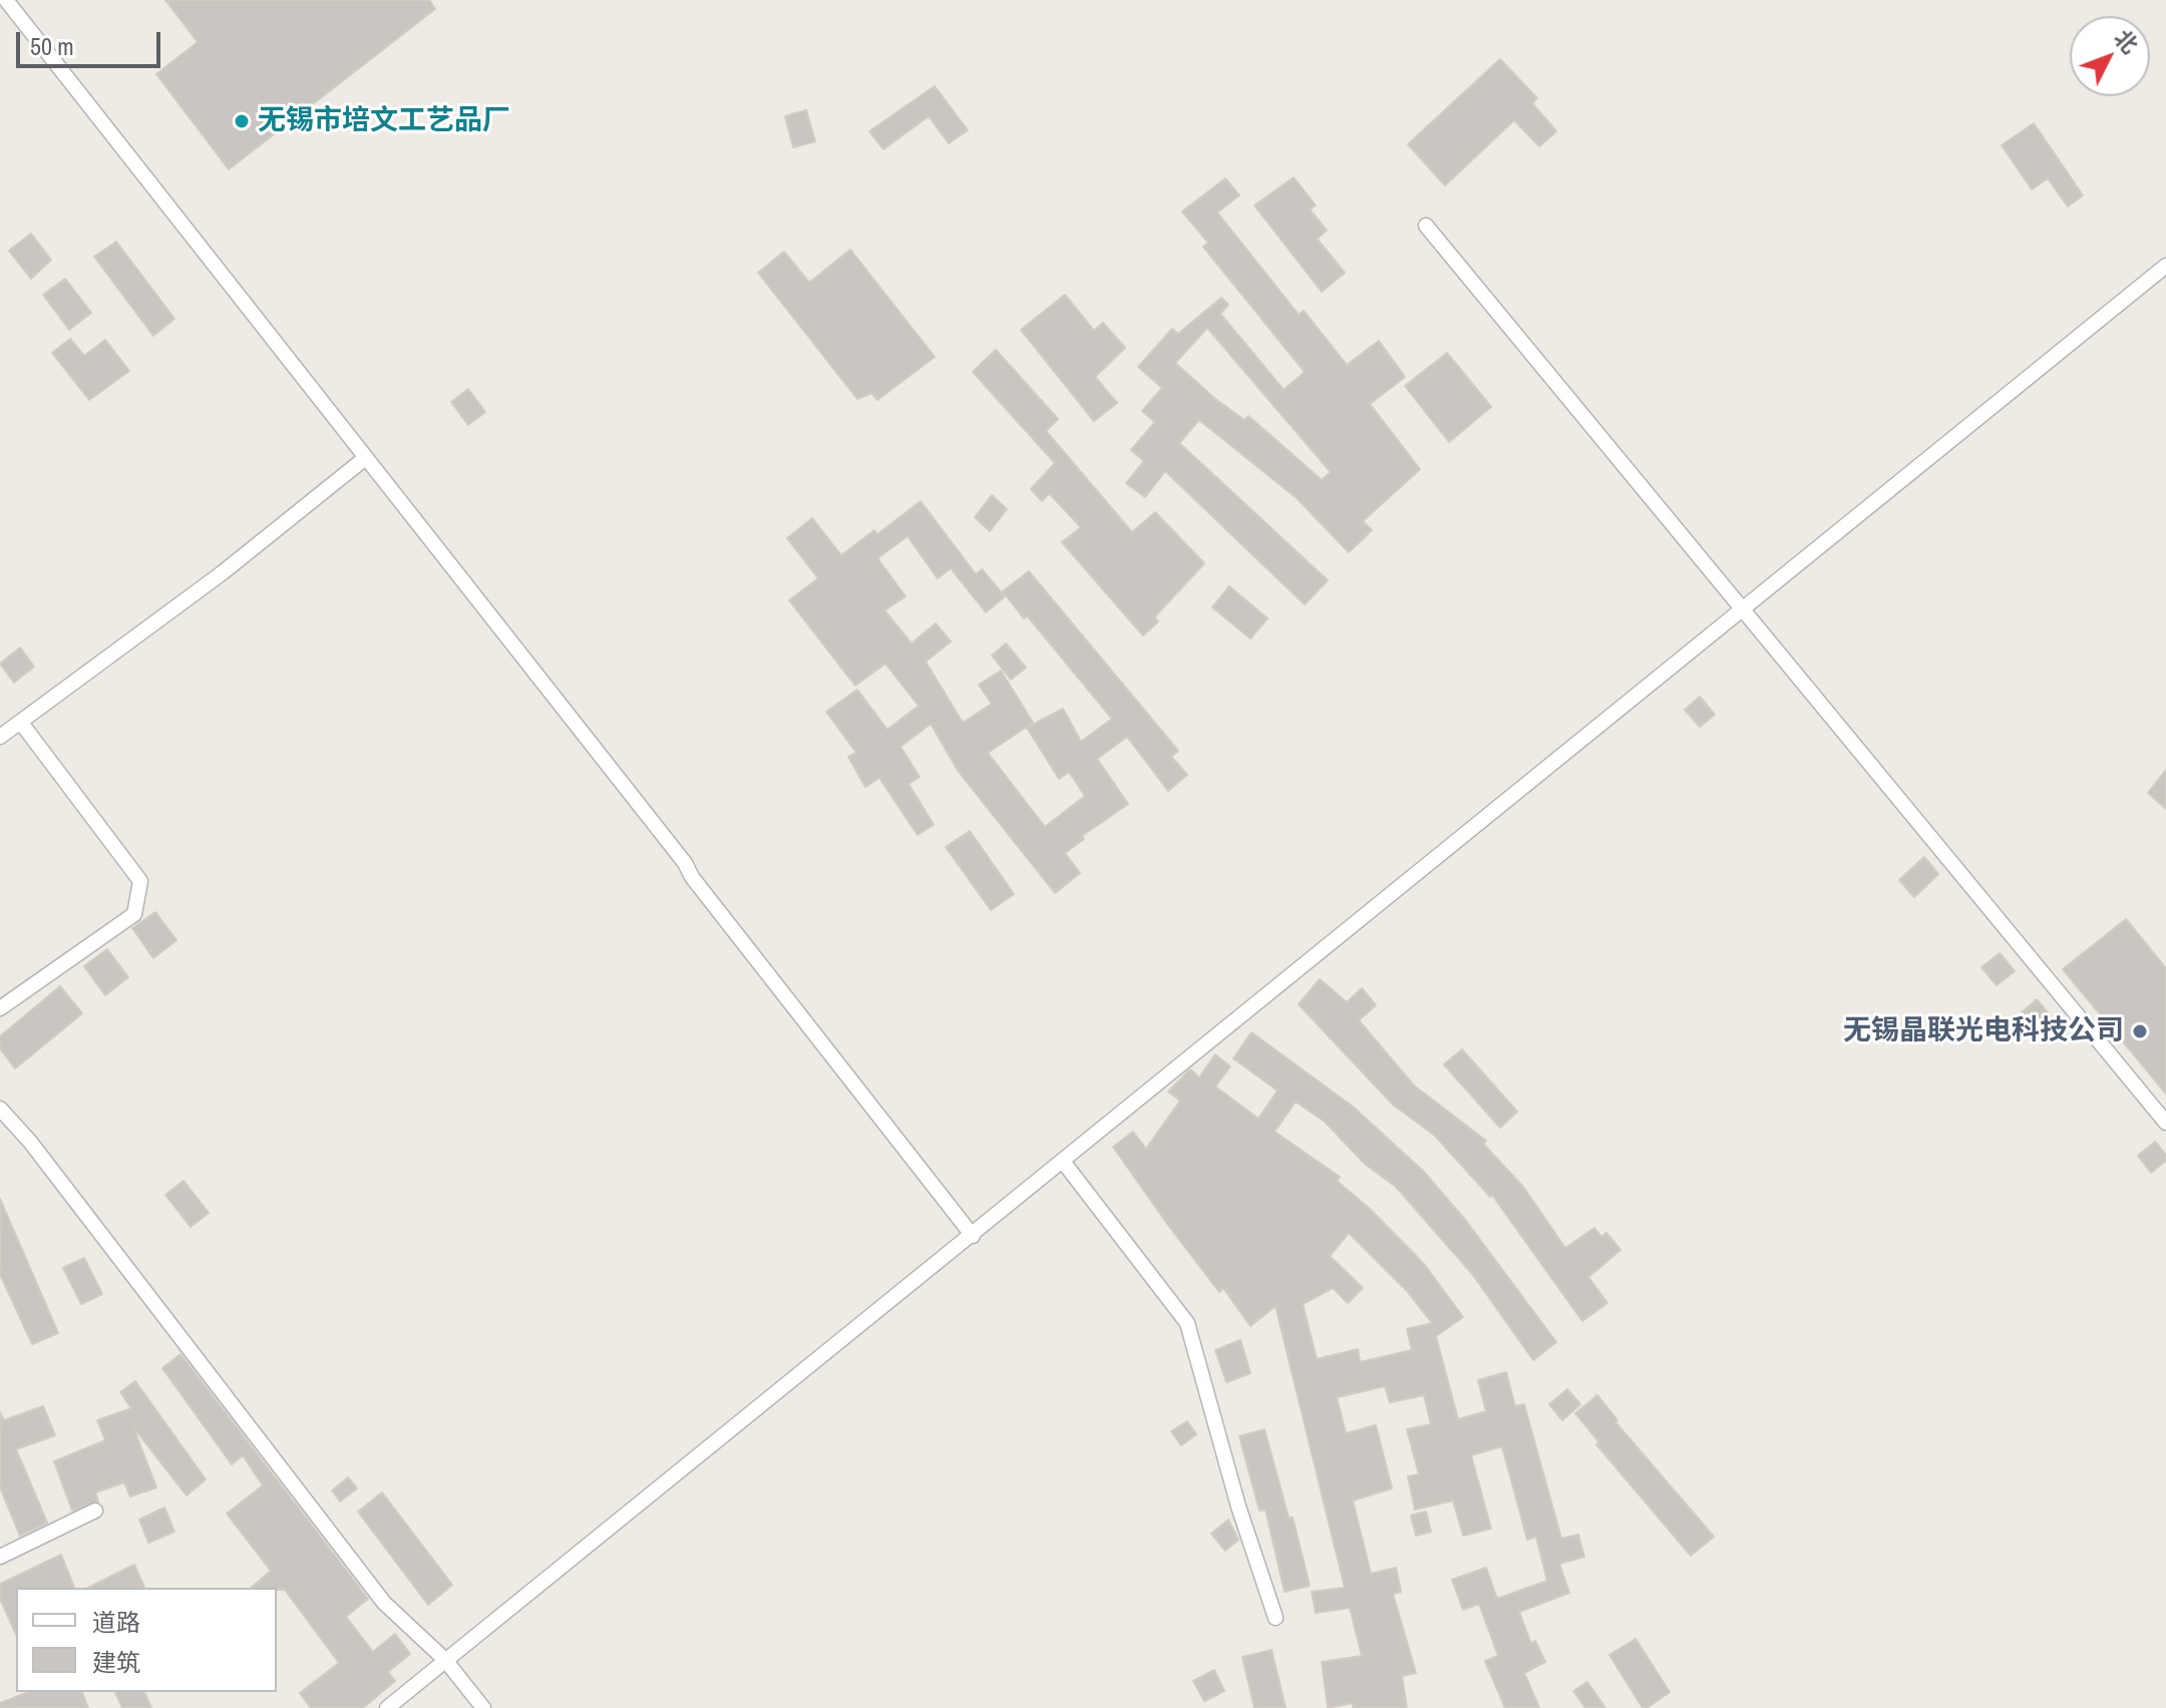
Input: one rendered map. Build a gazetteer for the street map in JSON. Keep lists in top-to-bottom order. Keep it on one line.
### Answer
{"places":["无锡市培文工艺品厂","无锡晶联光电科技公司"],"legend":["道路","建筑"],"scale_bar":"50 m","north":"top right"}
